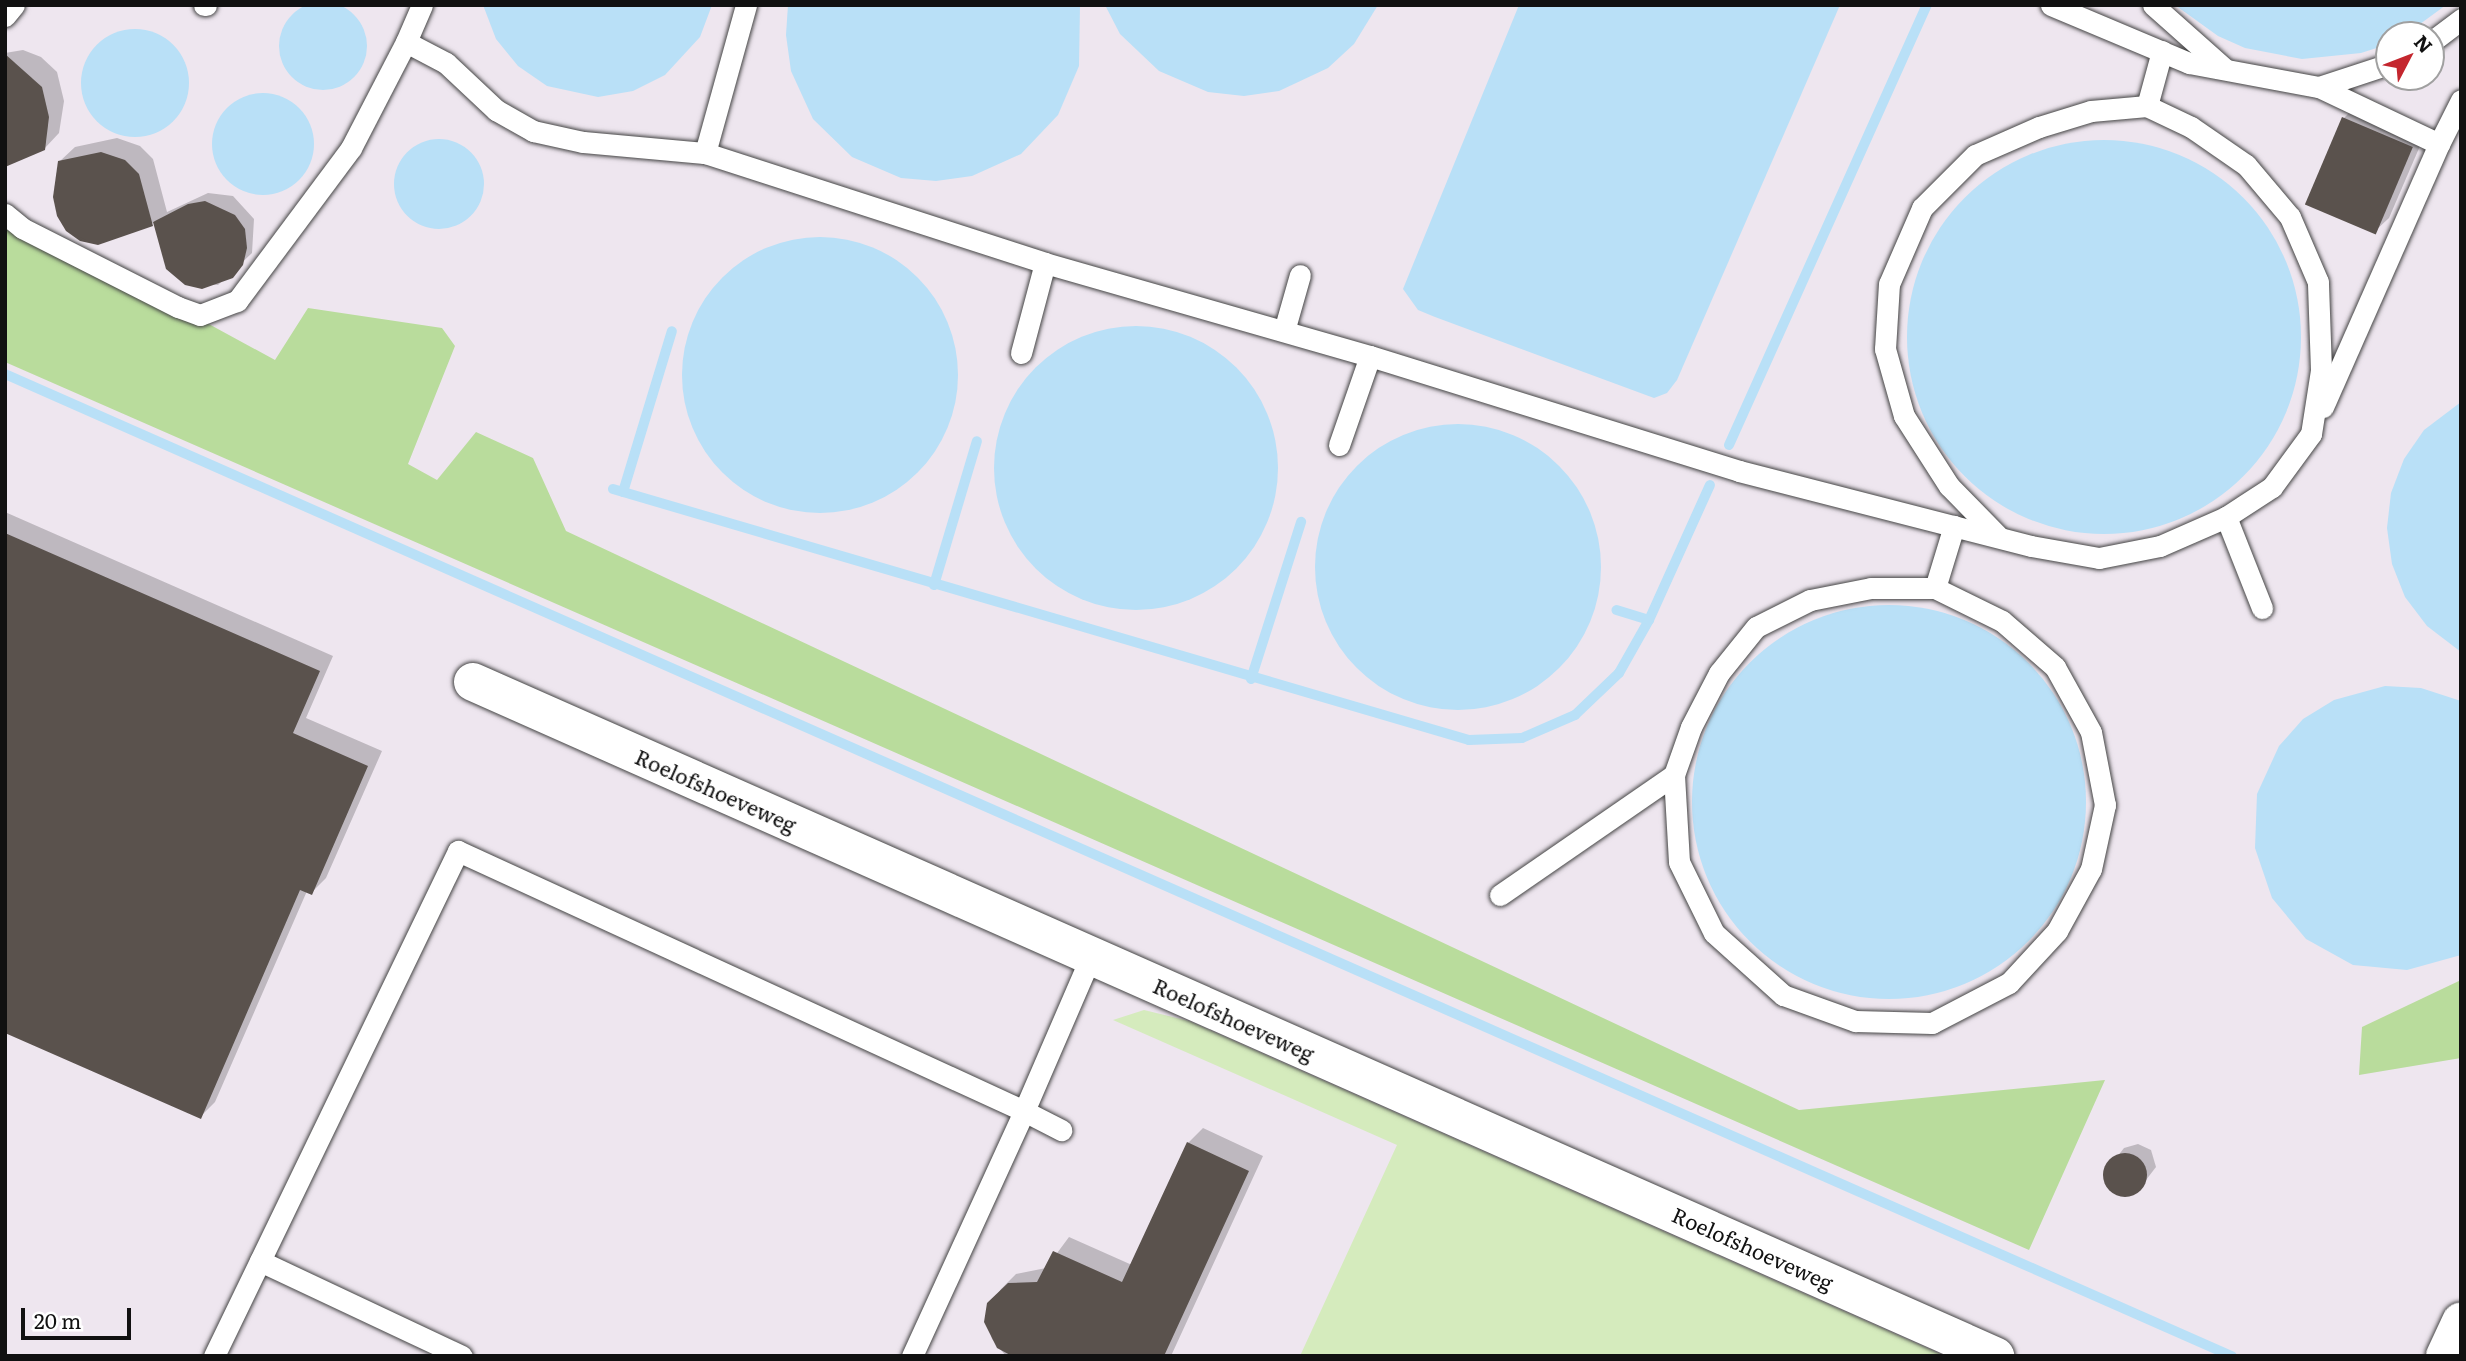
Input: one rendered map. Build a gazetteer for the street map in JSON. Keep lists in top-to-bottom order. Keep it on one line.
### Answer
{"streets":{"street":["Roelofshoeveweg"]},"scale_bar":"20 m","north":"top right"}
